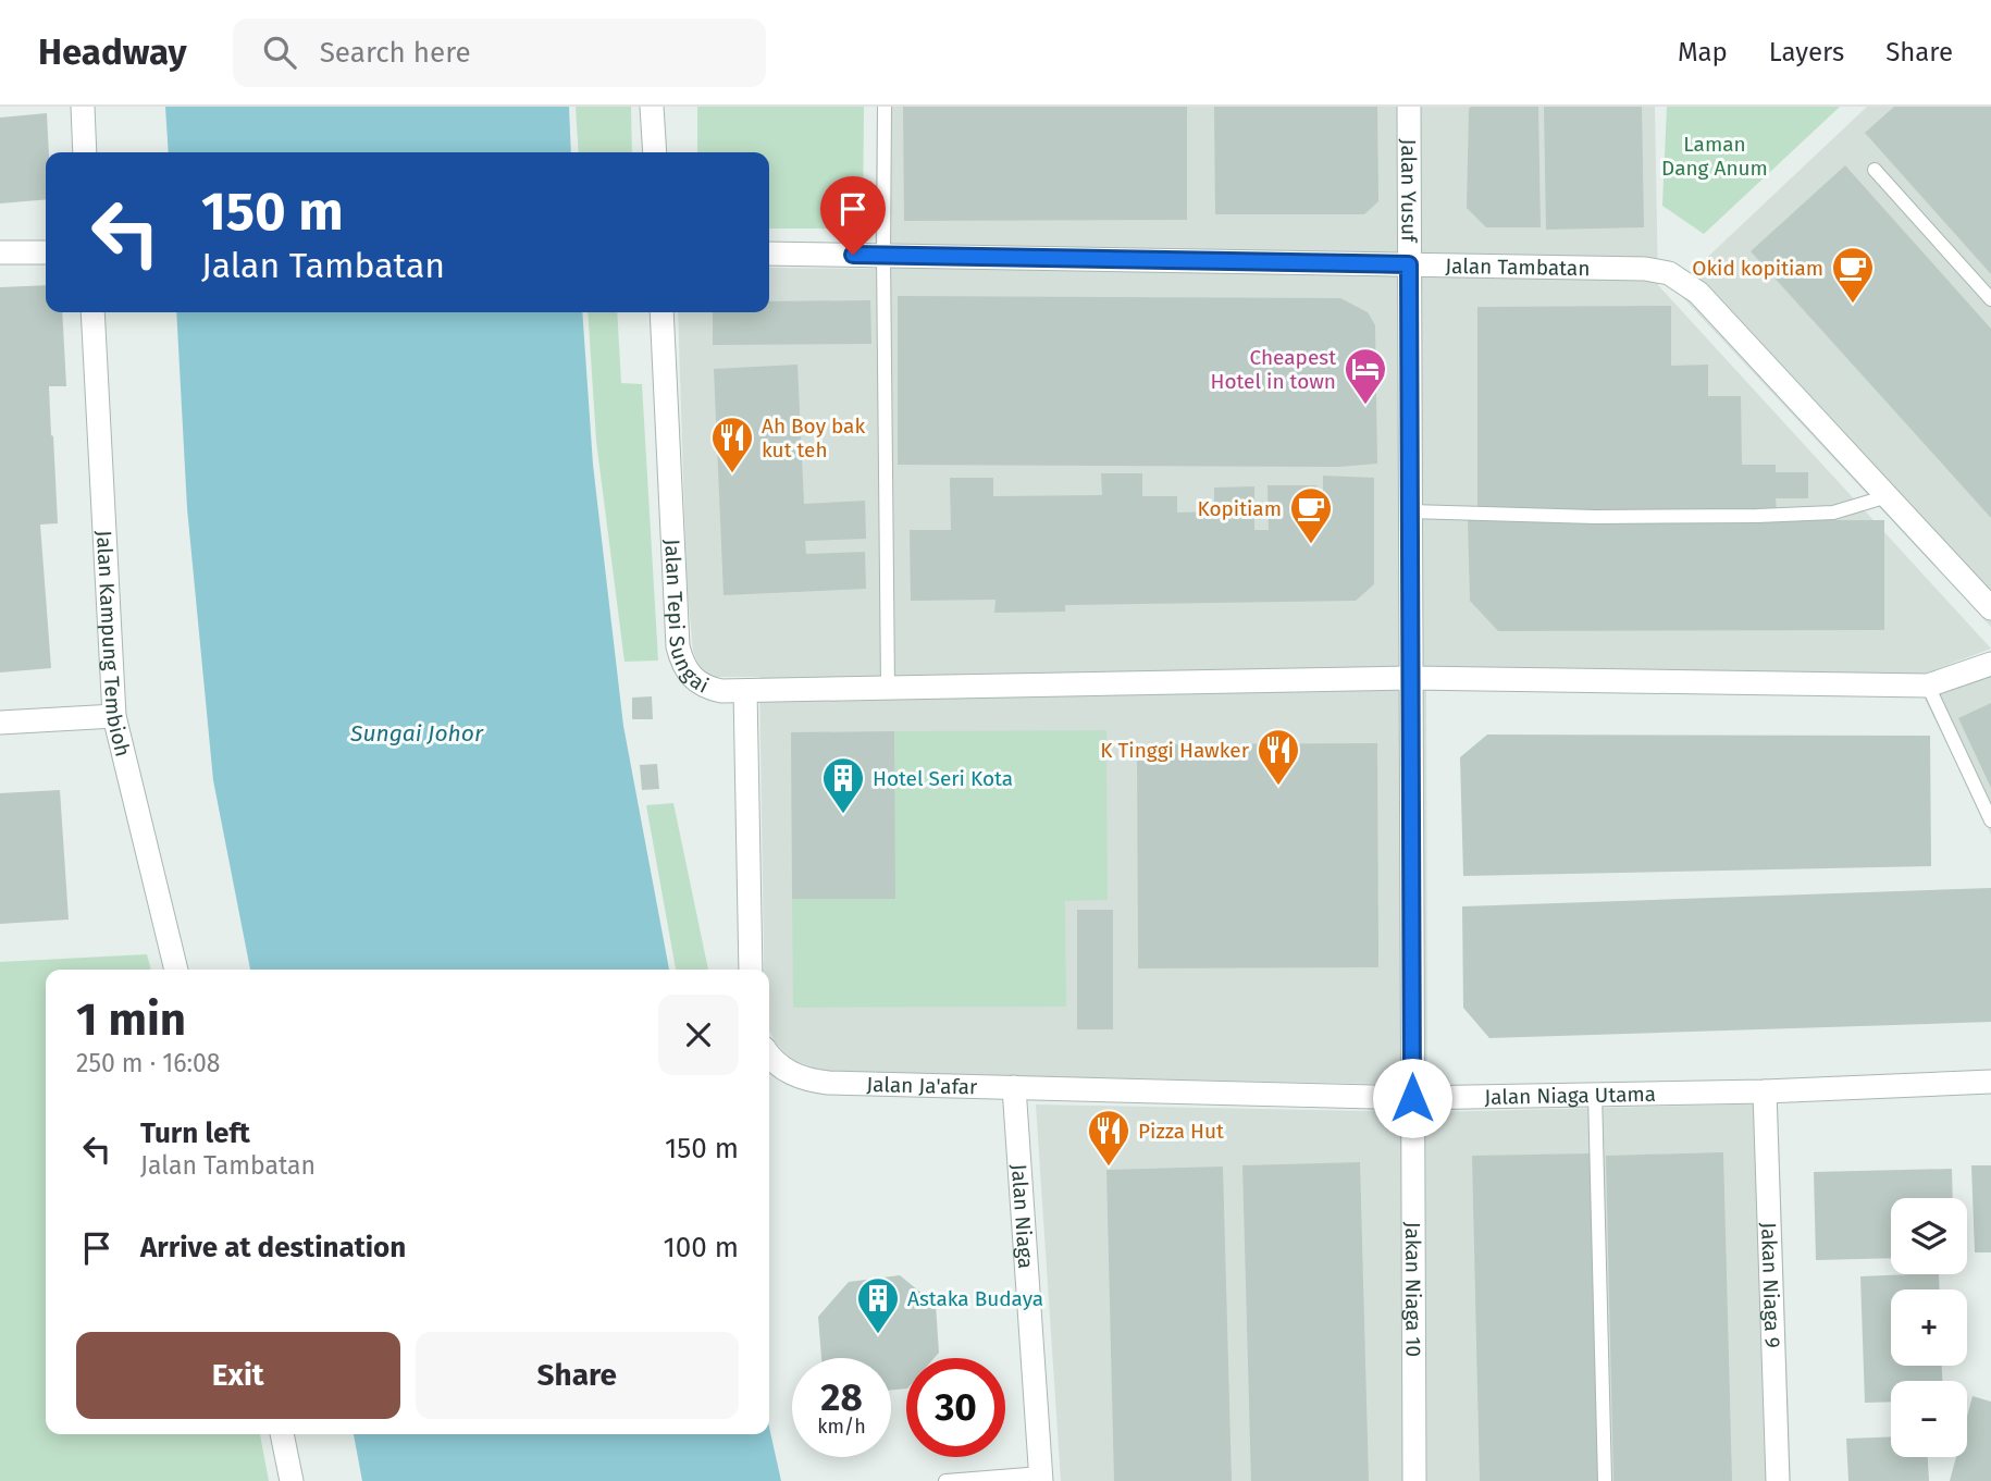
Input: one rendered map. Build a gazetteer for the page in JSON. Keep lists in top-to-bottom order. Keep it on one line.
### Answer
{"streets":{"street":["Jalan Yusuf","Jalan Tambatan","Jalan Tepi Sungai","Jalan Kampung Tembioh","Jalan Ja'afar","Jalan Niaga Utama","Jalan Niaga","Jakan Niaga 9","Jakan Niaga 10"]},"crossings":[["Jalan Yusuf","Jalan Tambatan"],["Jalan Yusuf","Jalan Niaga Utama"],["Jalan Yusuf","Jakan Niaga 10"],["Jalan Ja'afar","Jalan Niaga Utama"],["Jalan Ja'afar","Jalan Niaga"],["Jalan Niaga Utama","Jalan Niaga"],["Jalan Niaga Utama","Jakan Niaga 9"],["Jalan Niaga Utama","Jakan Niaga 10"]],"water":["Sungai Johor"],"parks":["Laman Dang Anum"],"places":{"cafe":["Okid kopitiam","Kopitiam"],"hotel":["Cheapest Hotel in town"],"restaurant":["Ah Boy bak kut teh","K Tinggi Hawker","Pizza Hut"],"building":["Hotel Seri Kota","Astaka Budaya"]},"page":{"header":"Headway","search":"Search here","nav":["Map","Layers","Share"],"turn":["150 m","Jalan Tambatan"],"heading":["1 min","250 m · 16:08"],"list":[{"name":"Turn left","note":"Jalan Tambatan","value":"150 m"},{"name":"Arrive at destination","value":"100 m"}],"map_buttons":["+","−"],"buttons":["Exit","Share"],"speed":"28 km/h","limit":"30"}}
